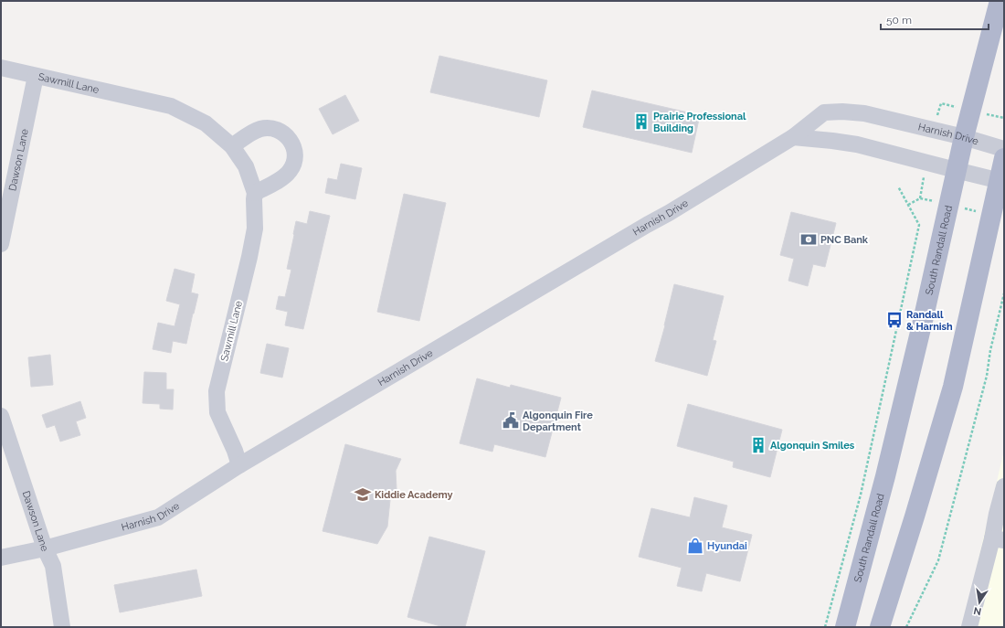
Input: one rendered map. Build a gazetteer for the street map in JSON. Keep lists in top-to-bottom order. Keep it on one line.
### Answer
{"streets":{"main road":["South Randall Road"],"street":["Sawmill Lane","Harnish Drive","Dawson Lane"]},"crossings":[["Sawmill Lane","Harnish Drive"],["Sawmill Lane","Dawson Lane"],["Harnish Drive","Dawson Lane"],["Harnish Drive","South Randall Road"]],"places":{"building":["Prairie Professional Building","Algonquin Smiles"],"bank":["PNC Bank"],"bus stop":["Randall & Harnish"],"public building":["Algonquin Fire Department"],"school or university":["Kiddie Academy"],"shop":["Hyundai"]},"scale_bar":"50 m","north":"bottom"}
